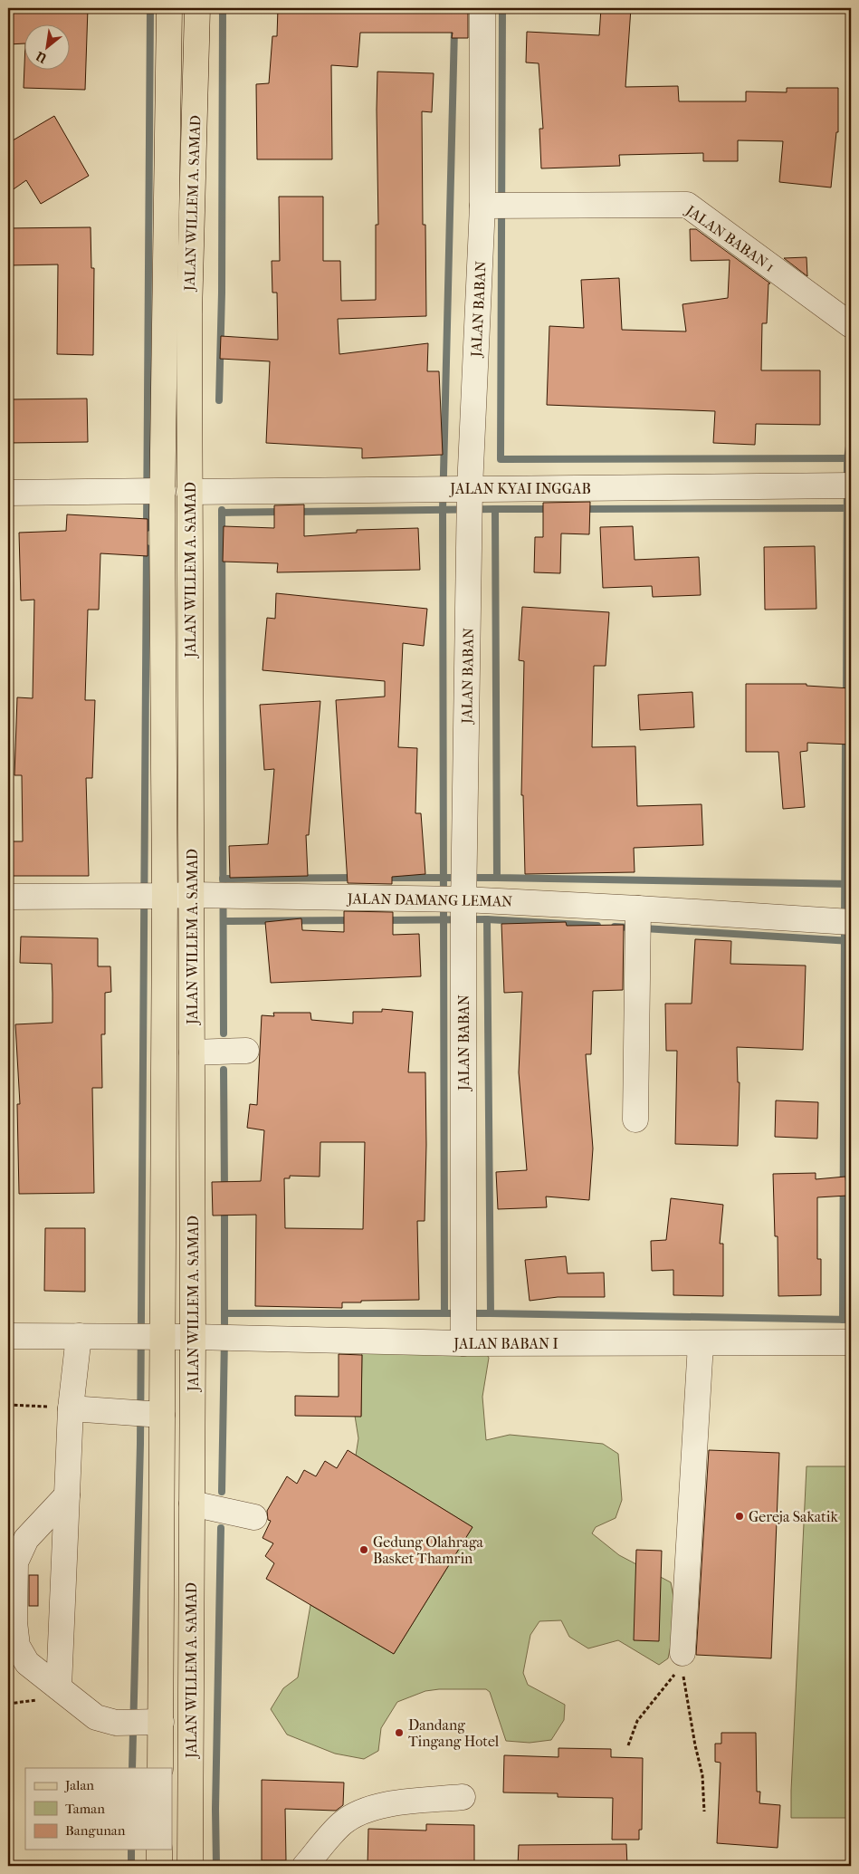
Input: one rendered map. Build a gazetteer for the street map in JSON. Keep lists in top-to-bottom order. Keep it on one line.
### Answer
{"streets":{"main road":["JALAN WILLEM A. SAMAD"],"street":["JALAN BABAN 1","JALAN BABAN","JALAN KYAI INGGAB","JALAN DAMANG LEMAN","JALAN BABAN I"]},"crossings":[["JALAN WILLEM A. SAMAD","JALAN KYAI INGGAB"],["JALAN WILLEM A. SAMAD","JALAN DAMANG LEMAN"],["JALAN WILLEM A. SAMAD","JALAN BABAN I"],["JALAN BABAN 1","JALAN BABAN"],["JALAN BABAN","JALAN KYAI INGGAB"],["JALAN BABAN","JALAN DAMANG LEMAN"],["JALAN BABAN","JALAN BABAN I"]],"places":["Gereja Sakatik","Gedung Olahraga Basket Thamrin","Dandang Tingang Hotel"],"legend":["Jalan","Taman","Bangunan"],"north":"bottom left"}
